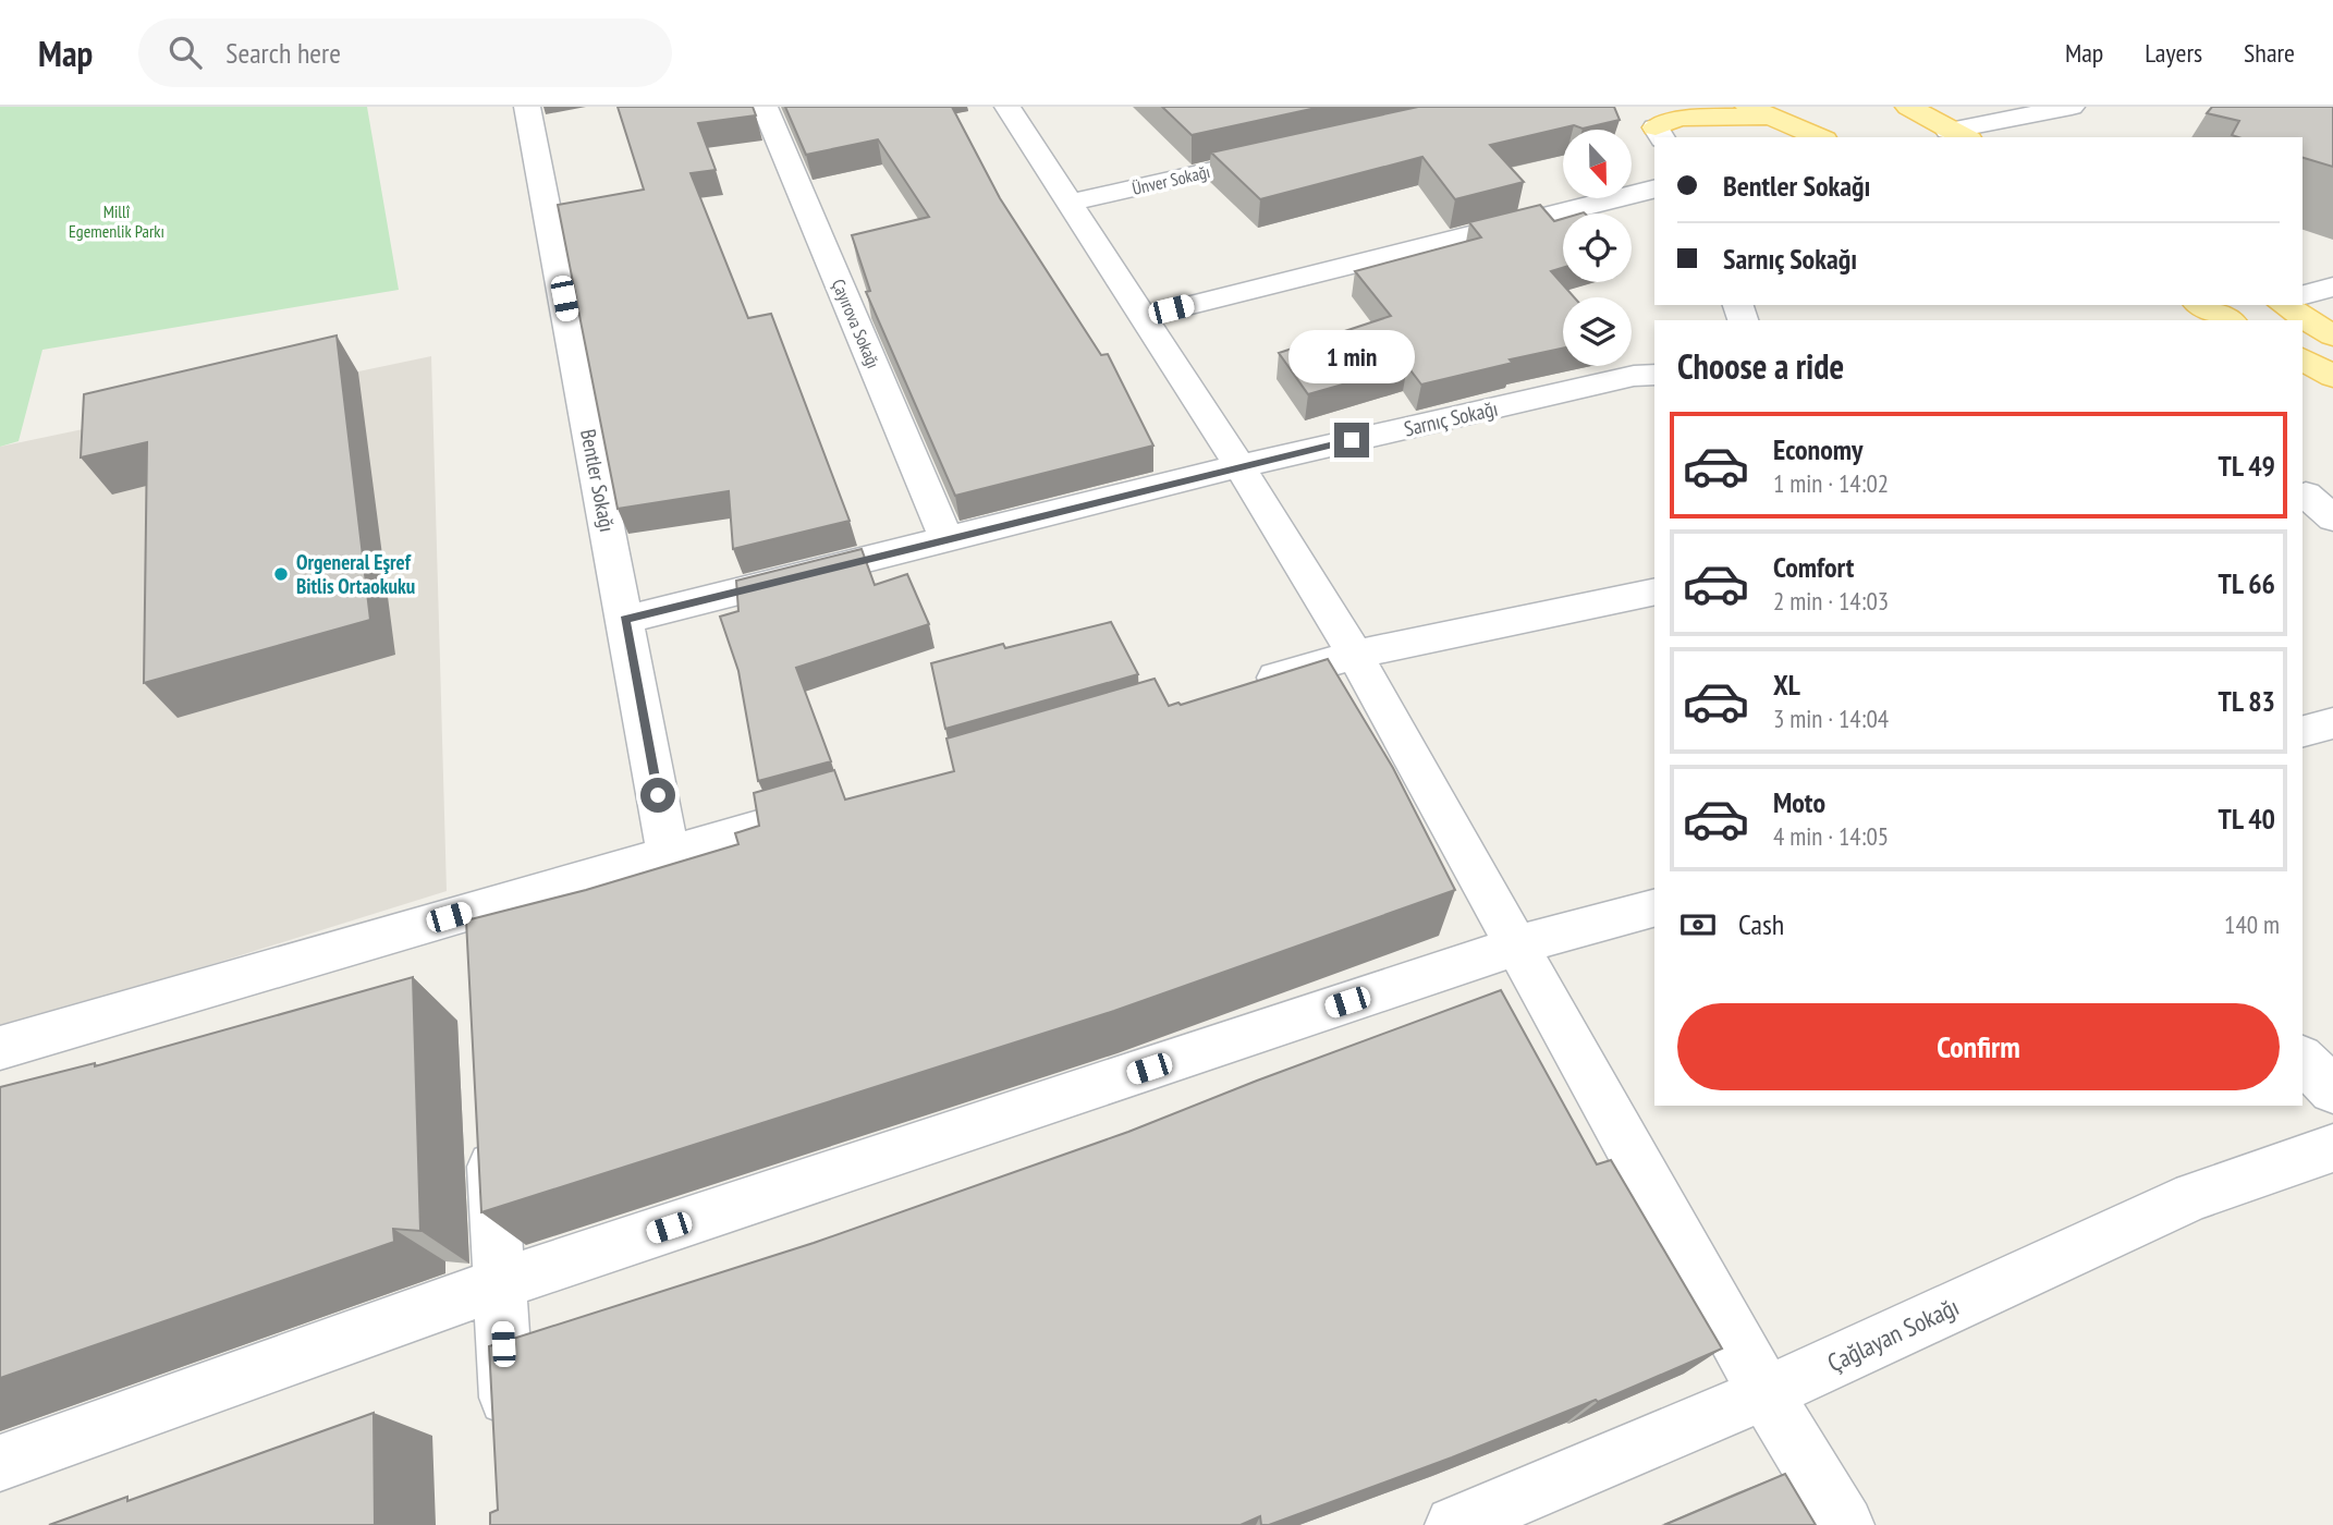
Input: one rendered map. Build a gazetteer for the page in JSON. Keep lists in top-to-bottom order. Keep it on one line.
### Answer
{"streets":{"street":["Ünver Sokağı","Çayırova Sokağı","Sarnıç Sokağı","Bentler Sokağı","Çağlayan Sokağı"]},"crossings":[["Çayırova Sokağı","Sarnıç Sokağı"],["Sarnıç Sokağı","Bentler Sokağı"]],"parks":["Millî Egemenlik Parkı"],"places":["Orgeneral Eşref Bitlis Ortaokuku"],"north":"bottom","page":{"header":"Map","search":"Search here","nav":["Map","Layers","Share"],"banner":["Bentler Sokağı","Sarnıç Sokağı"],"heading":"Choose a ride","bubble":"1 min","list":[{"name":"Economy","note":"1 min · 14:02","value":"TL 49"},{"name":"Comfort","note":"2 min · 14:03","value":"TL 66"},{"name":"XL","note":"3 min · 14:04","value":"TL 83"},{"name":"Moto","note":"4 min · 14:05","value":"TL 40"}],"pay":["Cash","140 m"],"buttons":"Confirm"}}
